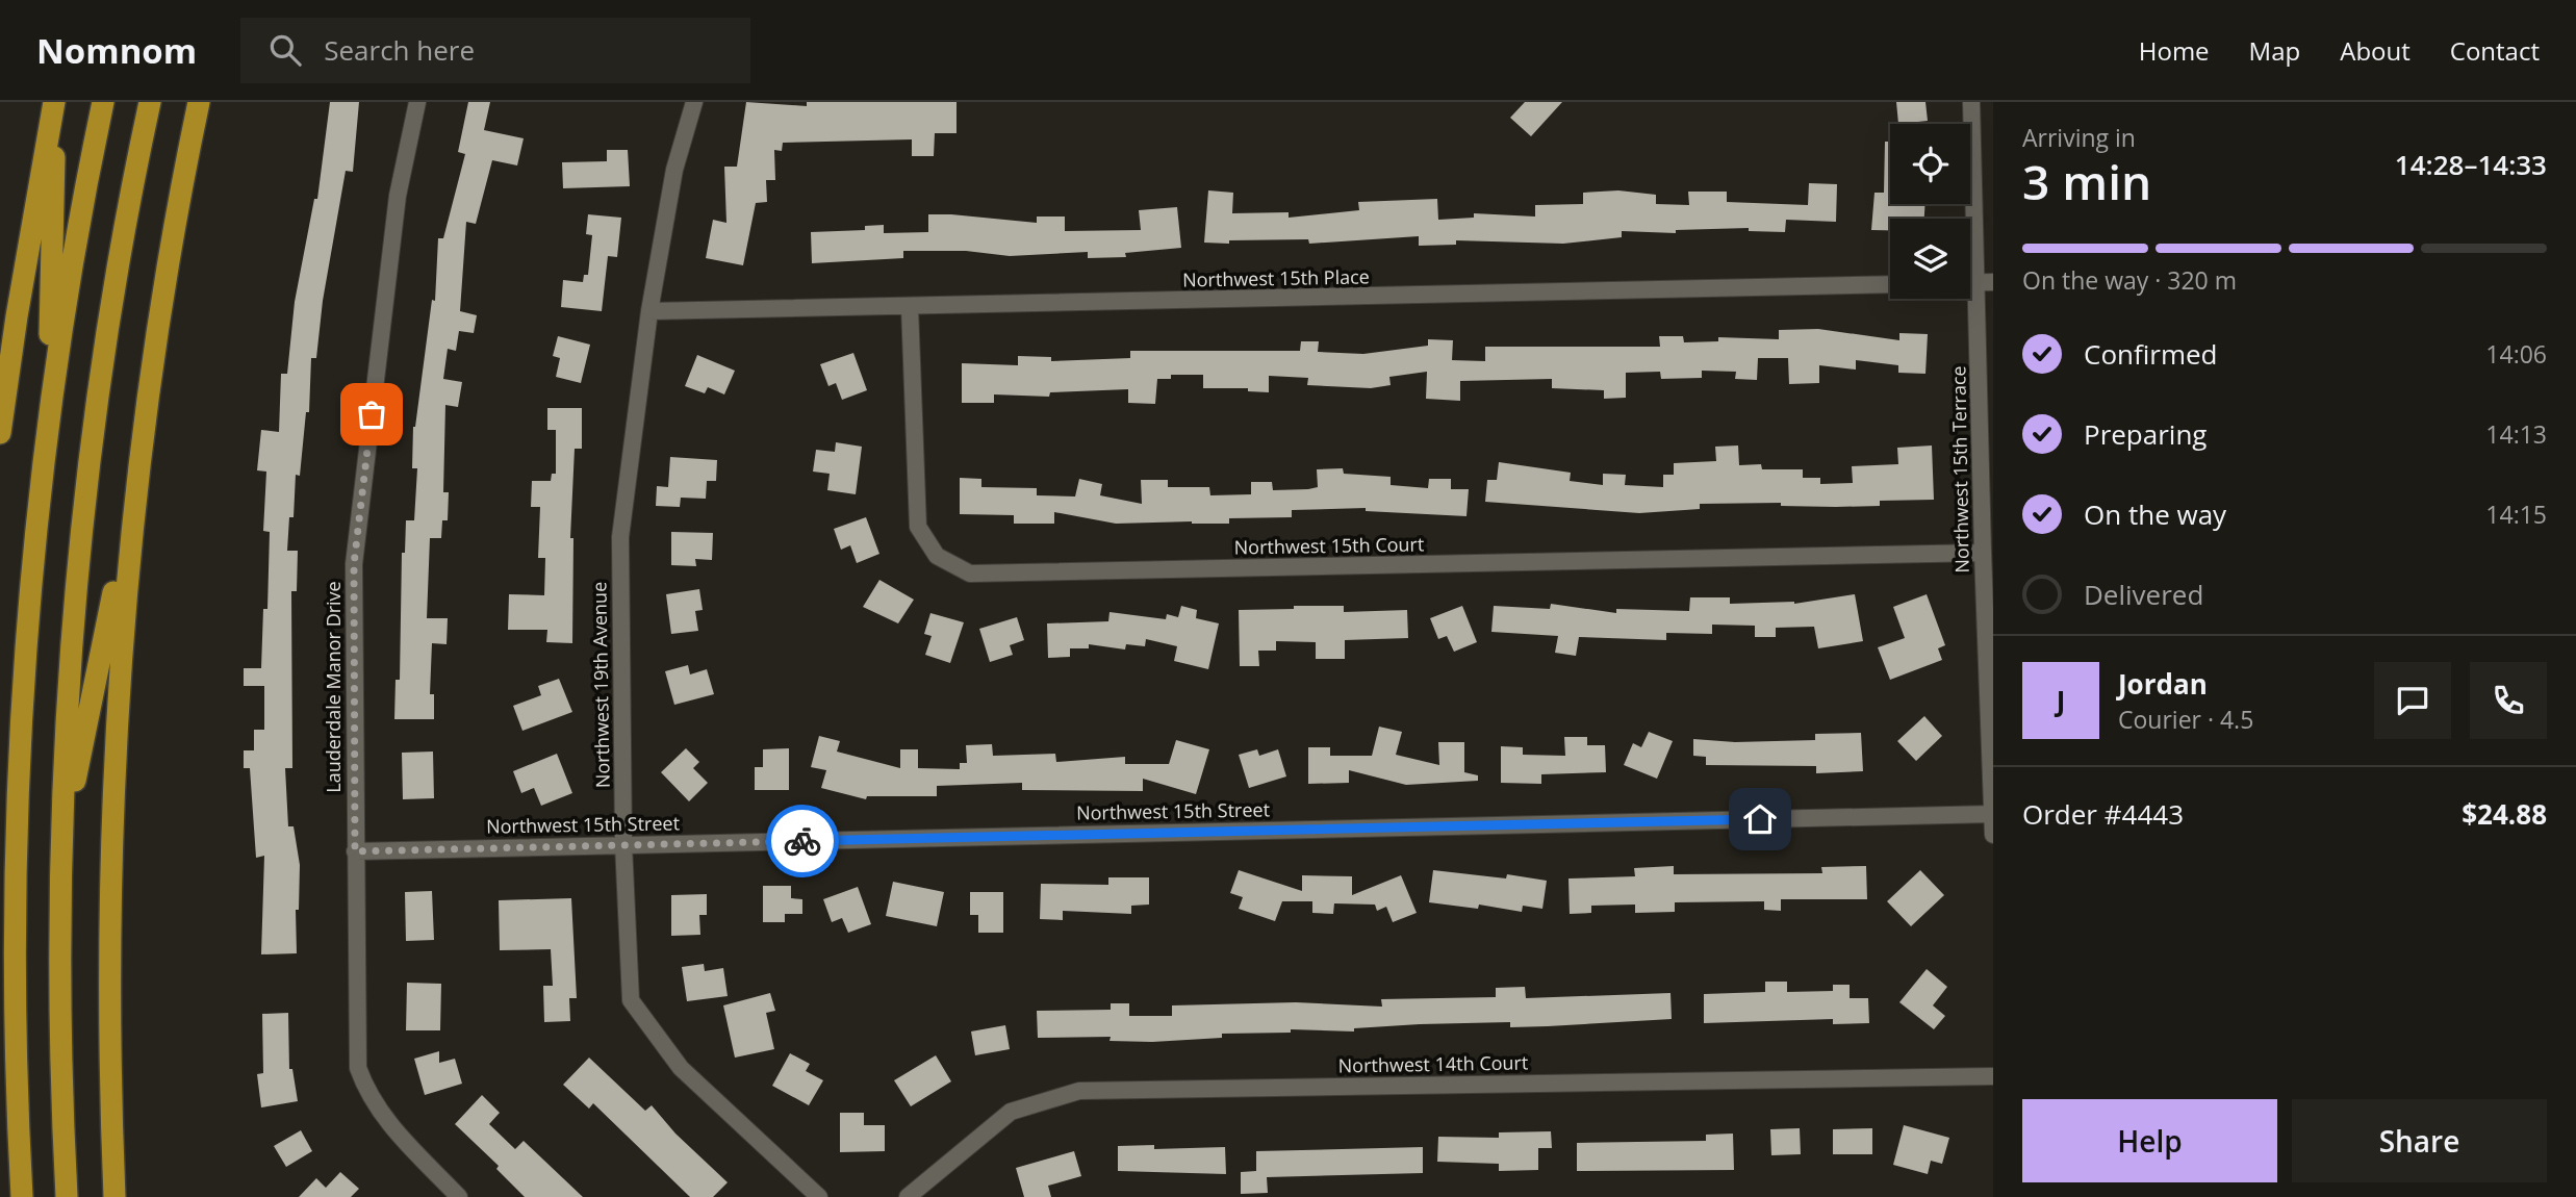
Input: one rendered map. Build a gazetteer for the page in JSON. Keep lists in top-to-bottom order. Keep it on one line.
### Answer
{"streets":{"street":["Northwest 15th Place","Northwest 15th Terrace","Northwest 15th Court","Northwest 19th Avenue","Lauderdale Manor Drive","Northwest 15th Street","Northwest 14th Court"]},"crossings":[["Northwest 15th Place","Northwest 15th Court"],["Northwest 15th Place","Northwest 19th Avenue"],["Northwest 15th Terrace","Northwest 15th Court"],["Northwest 15th Terrace","Northwest 15th Street"],["Northwest 19th Avenue","Northwest 15th Street"],["Lauderdale Manor Drive","Northwest 15th Street"]],"page":{"header":"Nomnom","search":"Search here","nav":["Home","Map","About","Contact"],"heading":["3 min","Arriving in","14:28–14:33"],"panel":["Jordan","Courier · 4.5","Order #4443","$24.88"],"bar":"On the way · 320 m","list":[["Confirmed","14:06"],["Preparing","14:13"],["On the way","14:15"],"Delivered"],"round":"J","buttons":["Help","Share"]}}
